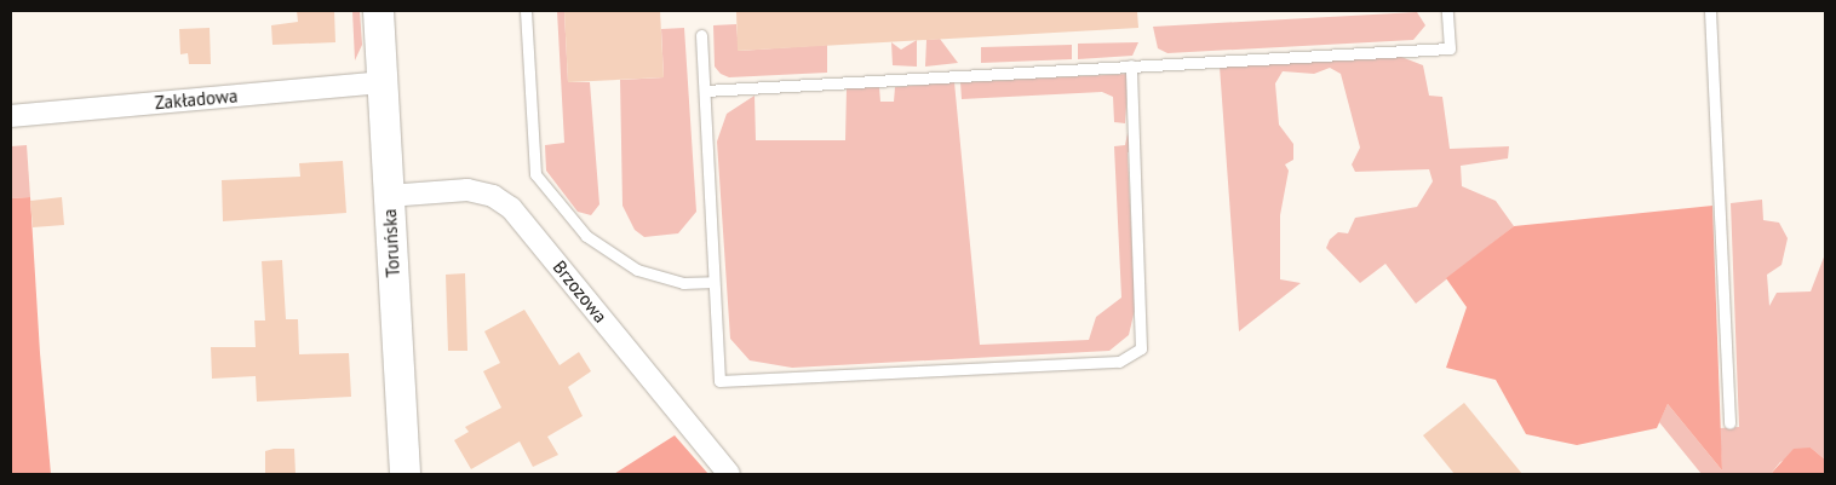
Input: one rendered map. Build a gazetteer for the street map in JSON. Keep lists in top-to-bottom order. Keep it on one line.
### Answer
{"streets":{"street":["Zakładowa","Toruńska","Brzozowa"]},"crossings":[["Zakładowa","Toruńska"],["Toruńska","Brzozowa"]]}
